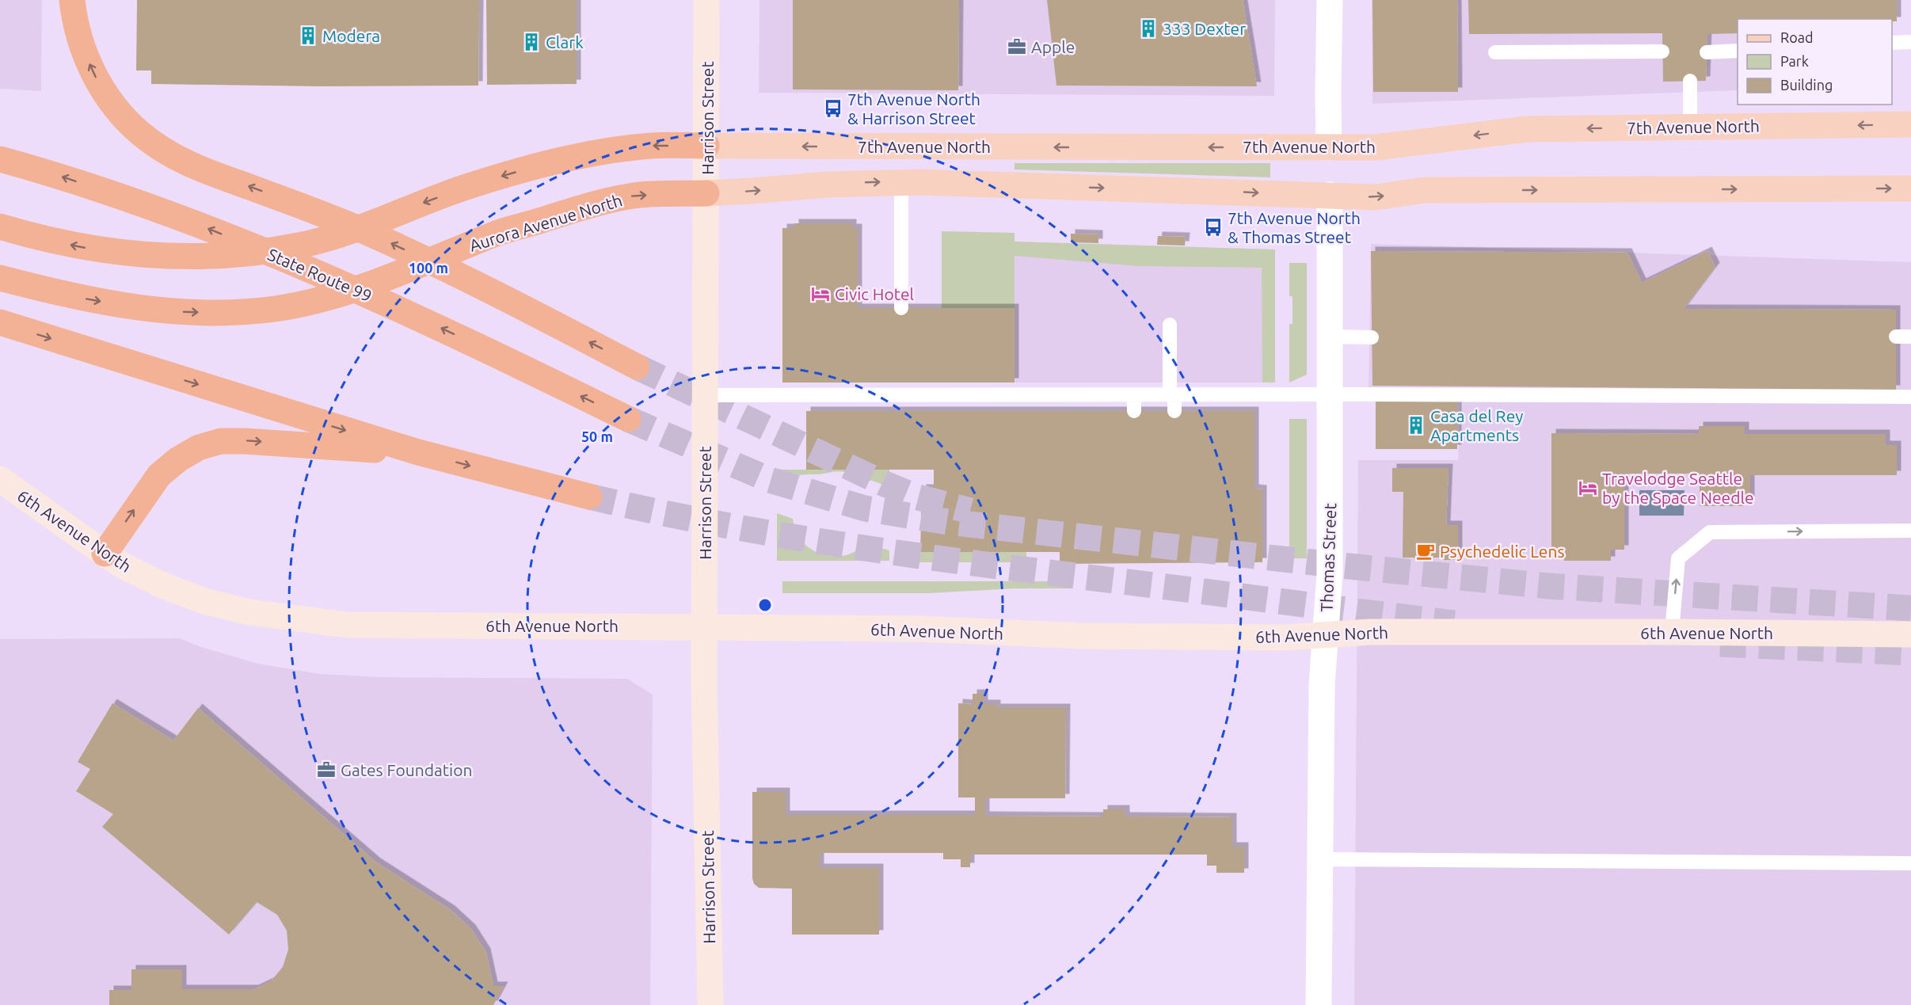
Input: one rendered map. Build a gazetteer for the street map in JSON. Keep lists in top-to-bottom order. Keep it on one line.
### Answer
{"streets":{"highway":["Aurora Avenue North","State Route 99"],"main road":["Harrison Street","7th Avenue North","6th Avenue North"],"street":["Thomas Street"]},"crossings":[["Harrison Street","7th Avenue North"],["Harrison Street","Aurora Avenue North"],["Harrison Street","6th Avenue North"],["6th Avenue North","Thomas Street"]],"places":{"building":["333 Dexter","Modera","Clark","Casa del Rey Apartments"],"office":["Apple","Gates Foundation"],"bus stop":["7th Avenue North & Harrison Street","7th Avenue North & Thomas Street"],"hotel":["Civic Hotel","Travelodge Seattle by the Space Needle"],"cafe":["Psychedelic Lens"]},"legend":["Road","Park","Building"],"rings":["100 m","50 m"]}
